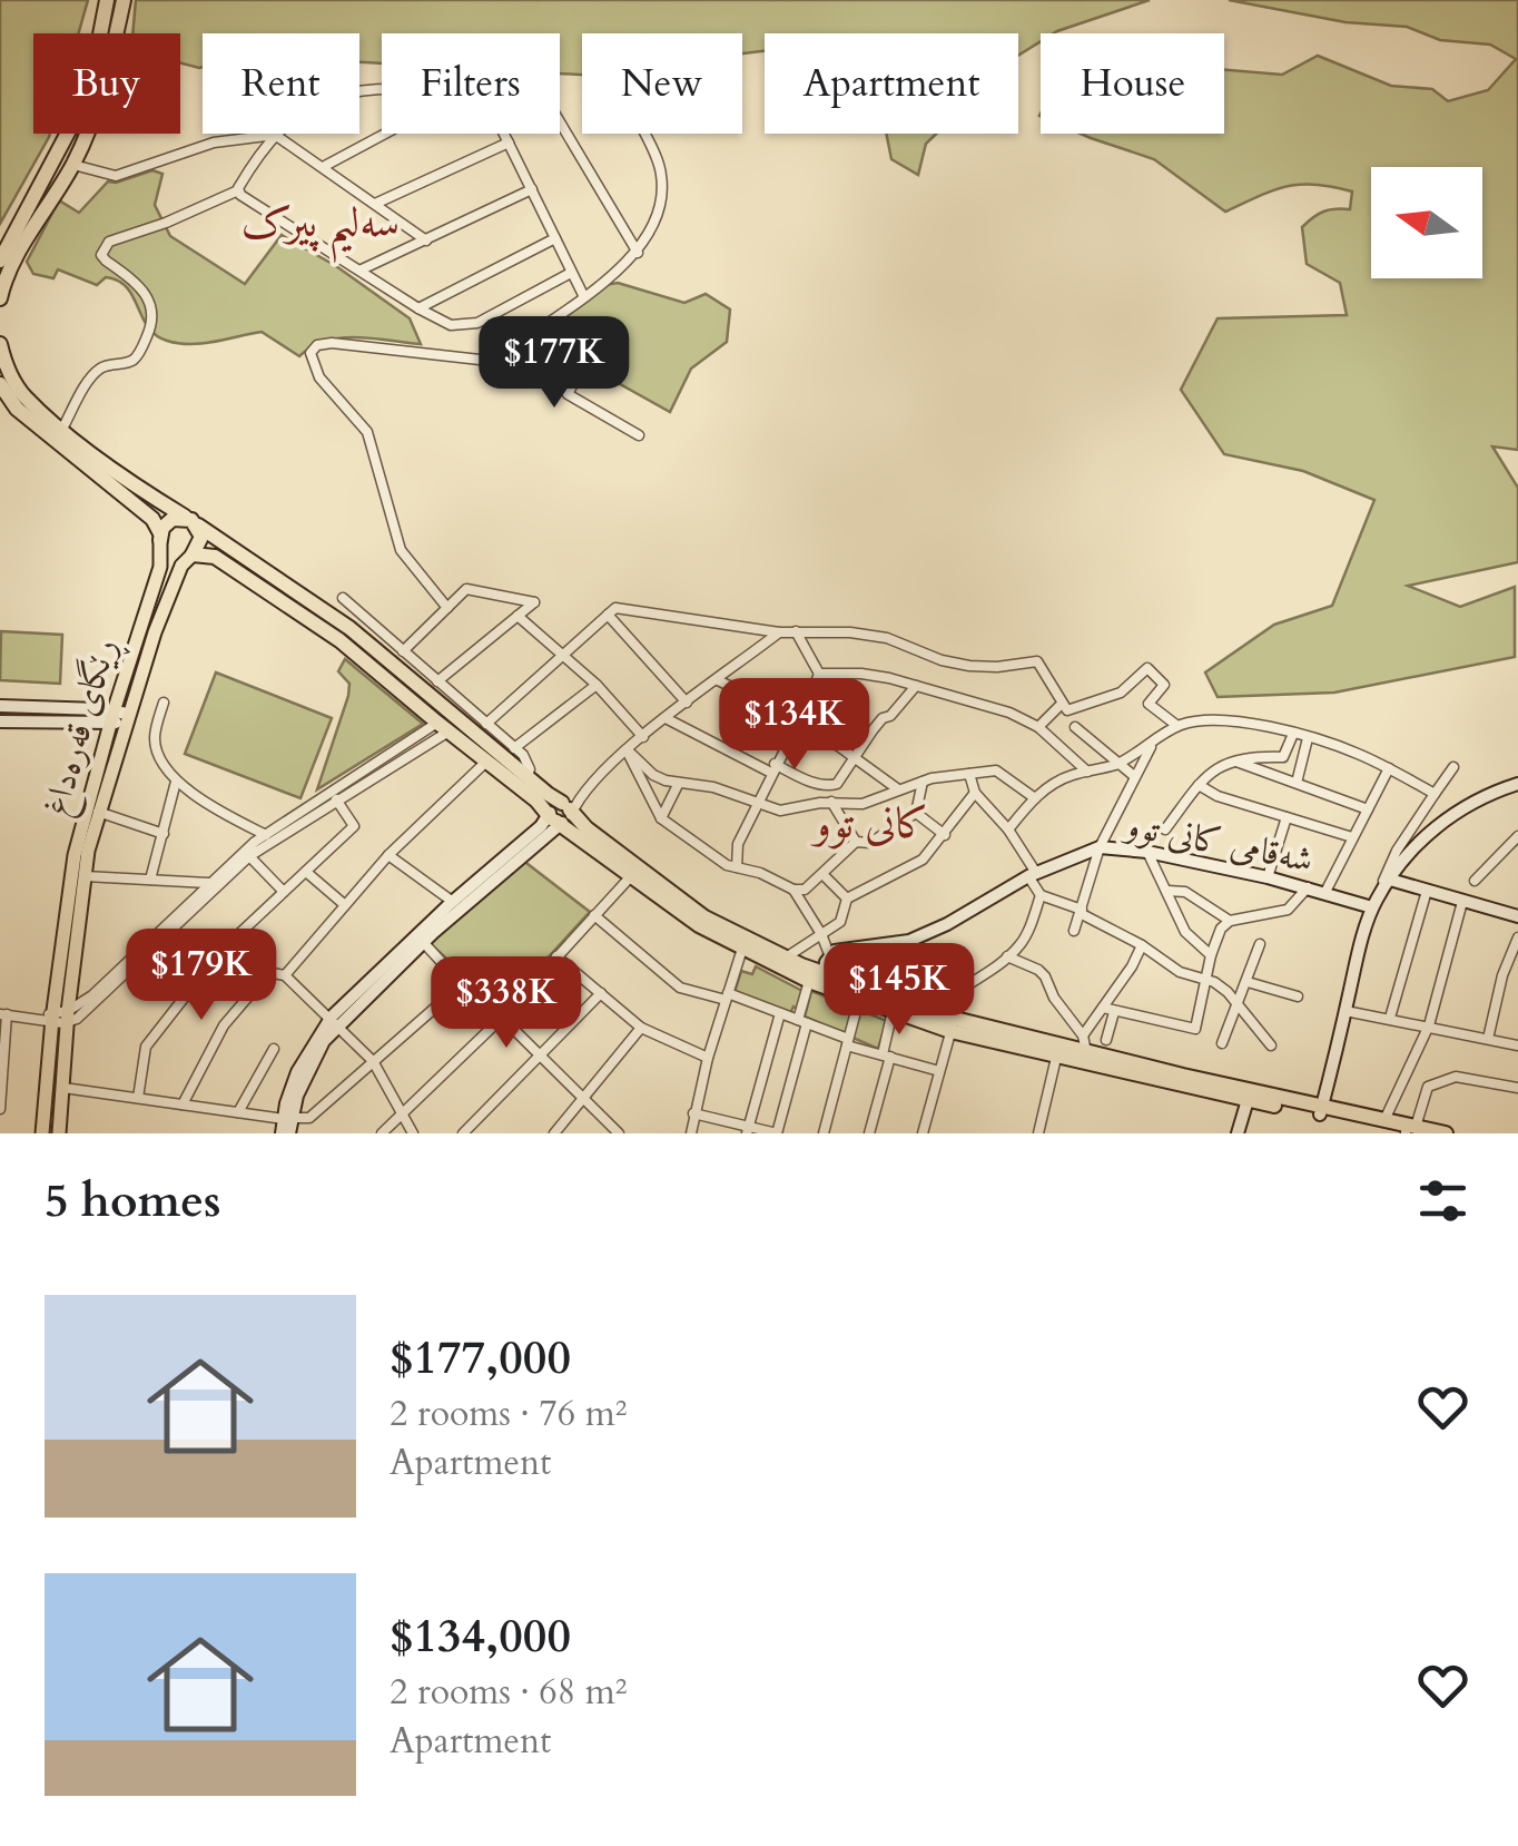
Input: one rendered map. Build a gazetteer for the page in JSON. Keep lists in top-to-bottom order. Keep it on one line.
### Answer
{"streets":{"main road":["ڕێگای قەرەداغ"],"street":["شەقامی کانی توو"]},"districts":["سەلیم پیرک","کانی توو"],"north":"left","page":{"chip":["Buy","Rent","Filters","New","Apartment","House"],"price":["$177K","$134K","$179K","$145K","$338K"],"heading":"5 homes","list":[{"name":"$177,000","note":"2 rooms · 76 m² · Apartment"},{"name":"$134,000","note":"2 rooms · 68 m² · Apartment"}]}}
